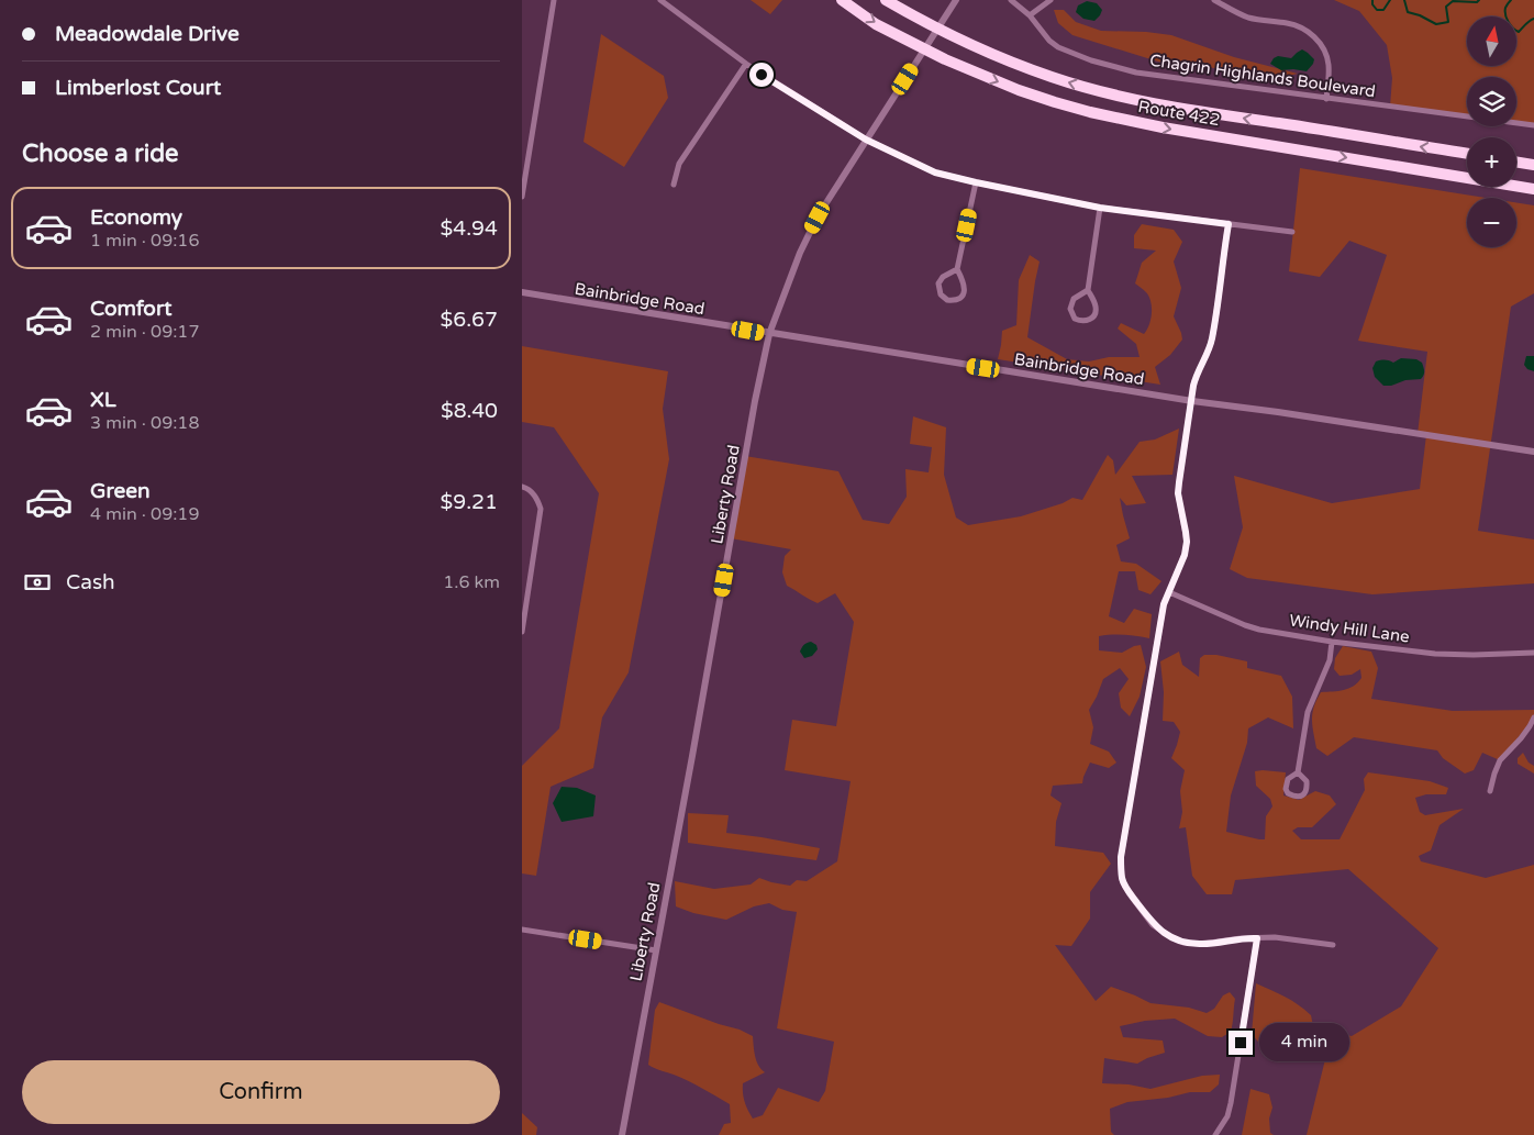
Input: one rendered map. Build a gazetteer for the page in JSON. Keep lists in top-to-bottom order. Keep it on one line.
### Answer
{"streets":{"highway":["Route 422"],"street":["Chagrin Highlands Boulevard","Bainbridge Road","Liberty Road","Windy Hill Lane"]},"crossings":[["Bainbridge Road","Liberty Road"]],"north":"top","page":{"banner":["Meadowdale Drive","Limberlost Court"],"map_buttons":["+","−"],"heading":"Choose a ride","list":[{"name":"Economy","note":"1 min · 09:16","value":"$4.94"},{"name":"Comfort","note":"2 min · 09:17","value":"$6.67"},{"name":"XL","note":"3 min · 09:18","value":"$8.40"},{"name":"Green","note":"4 min · 09:19","value":"$9.21"}],"pay":["Cash","1.6 km"],"bubble":"4 min","buttons":"Confirm"}}
